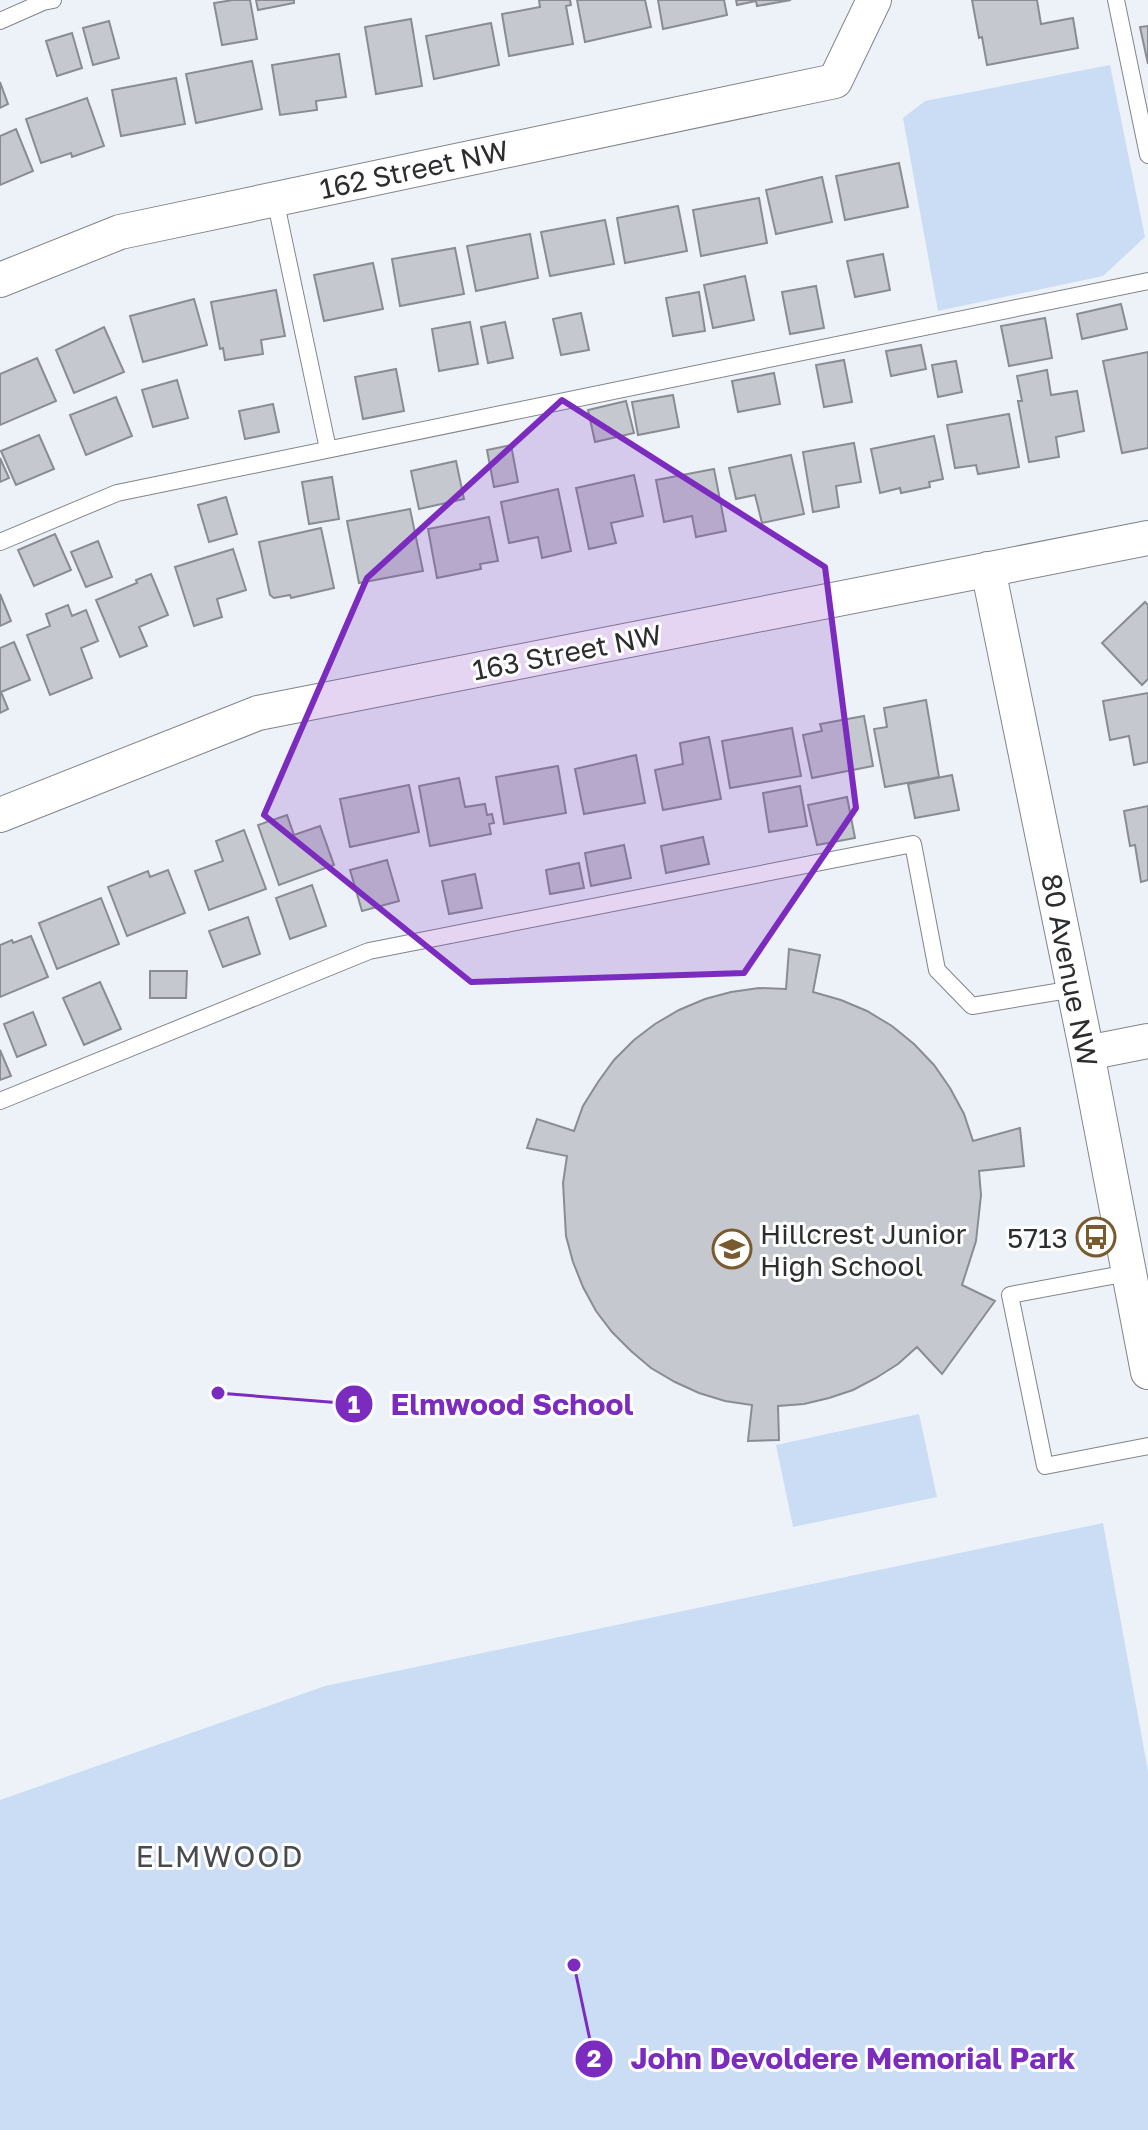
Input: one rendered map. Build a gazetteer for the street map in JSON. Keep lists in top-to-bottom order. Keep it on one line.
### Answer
{"streets":{"street":["162 Street NW","163 Street NW","80 Avenue NW"]},"crossings":[["163 Street NW","80 Avenue NW"]],"districts":["ELMWOOD"],"places":{"bus stop":["5713"],"school or university":["Hillcrest Junior High School"],"other":["Elmwood School","John Devoldere Memorial Park"]}}
